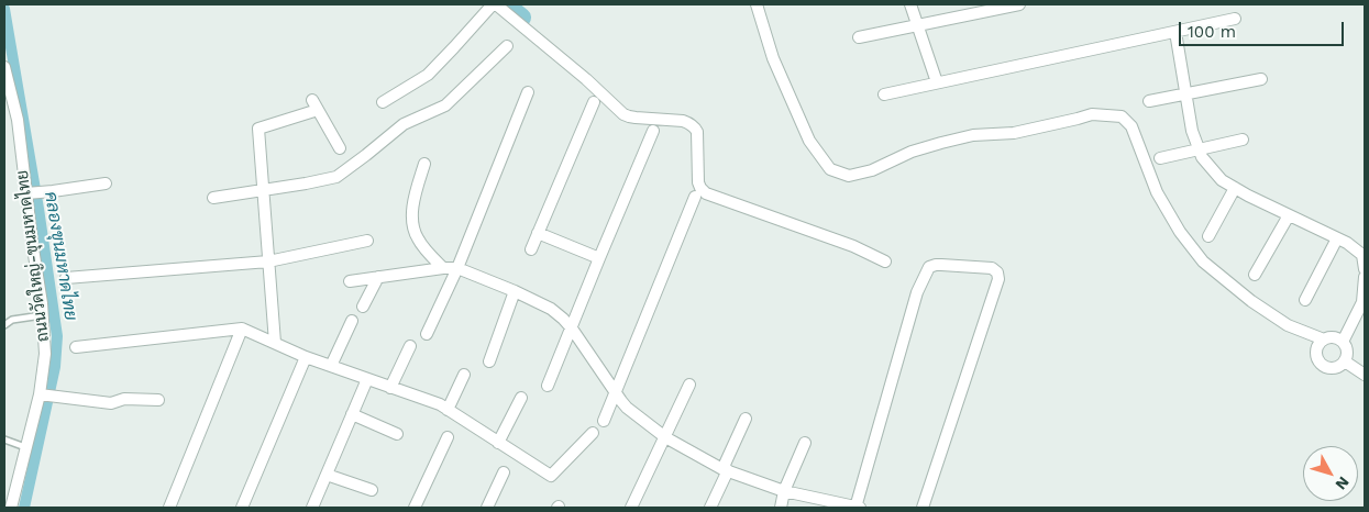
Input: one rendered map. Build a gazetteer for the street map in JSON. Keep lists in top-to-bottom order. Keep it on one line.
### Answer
{"streets":{"street":["ถนนวัดใหญ่-ขุนมหาดไทย"]},"water":["คลองขุนมหาดไทย"],"scale_bar":"100 m","north":"bottom right"}
